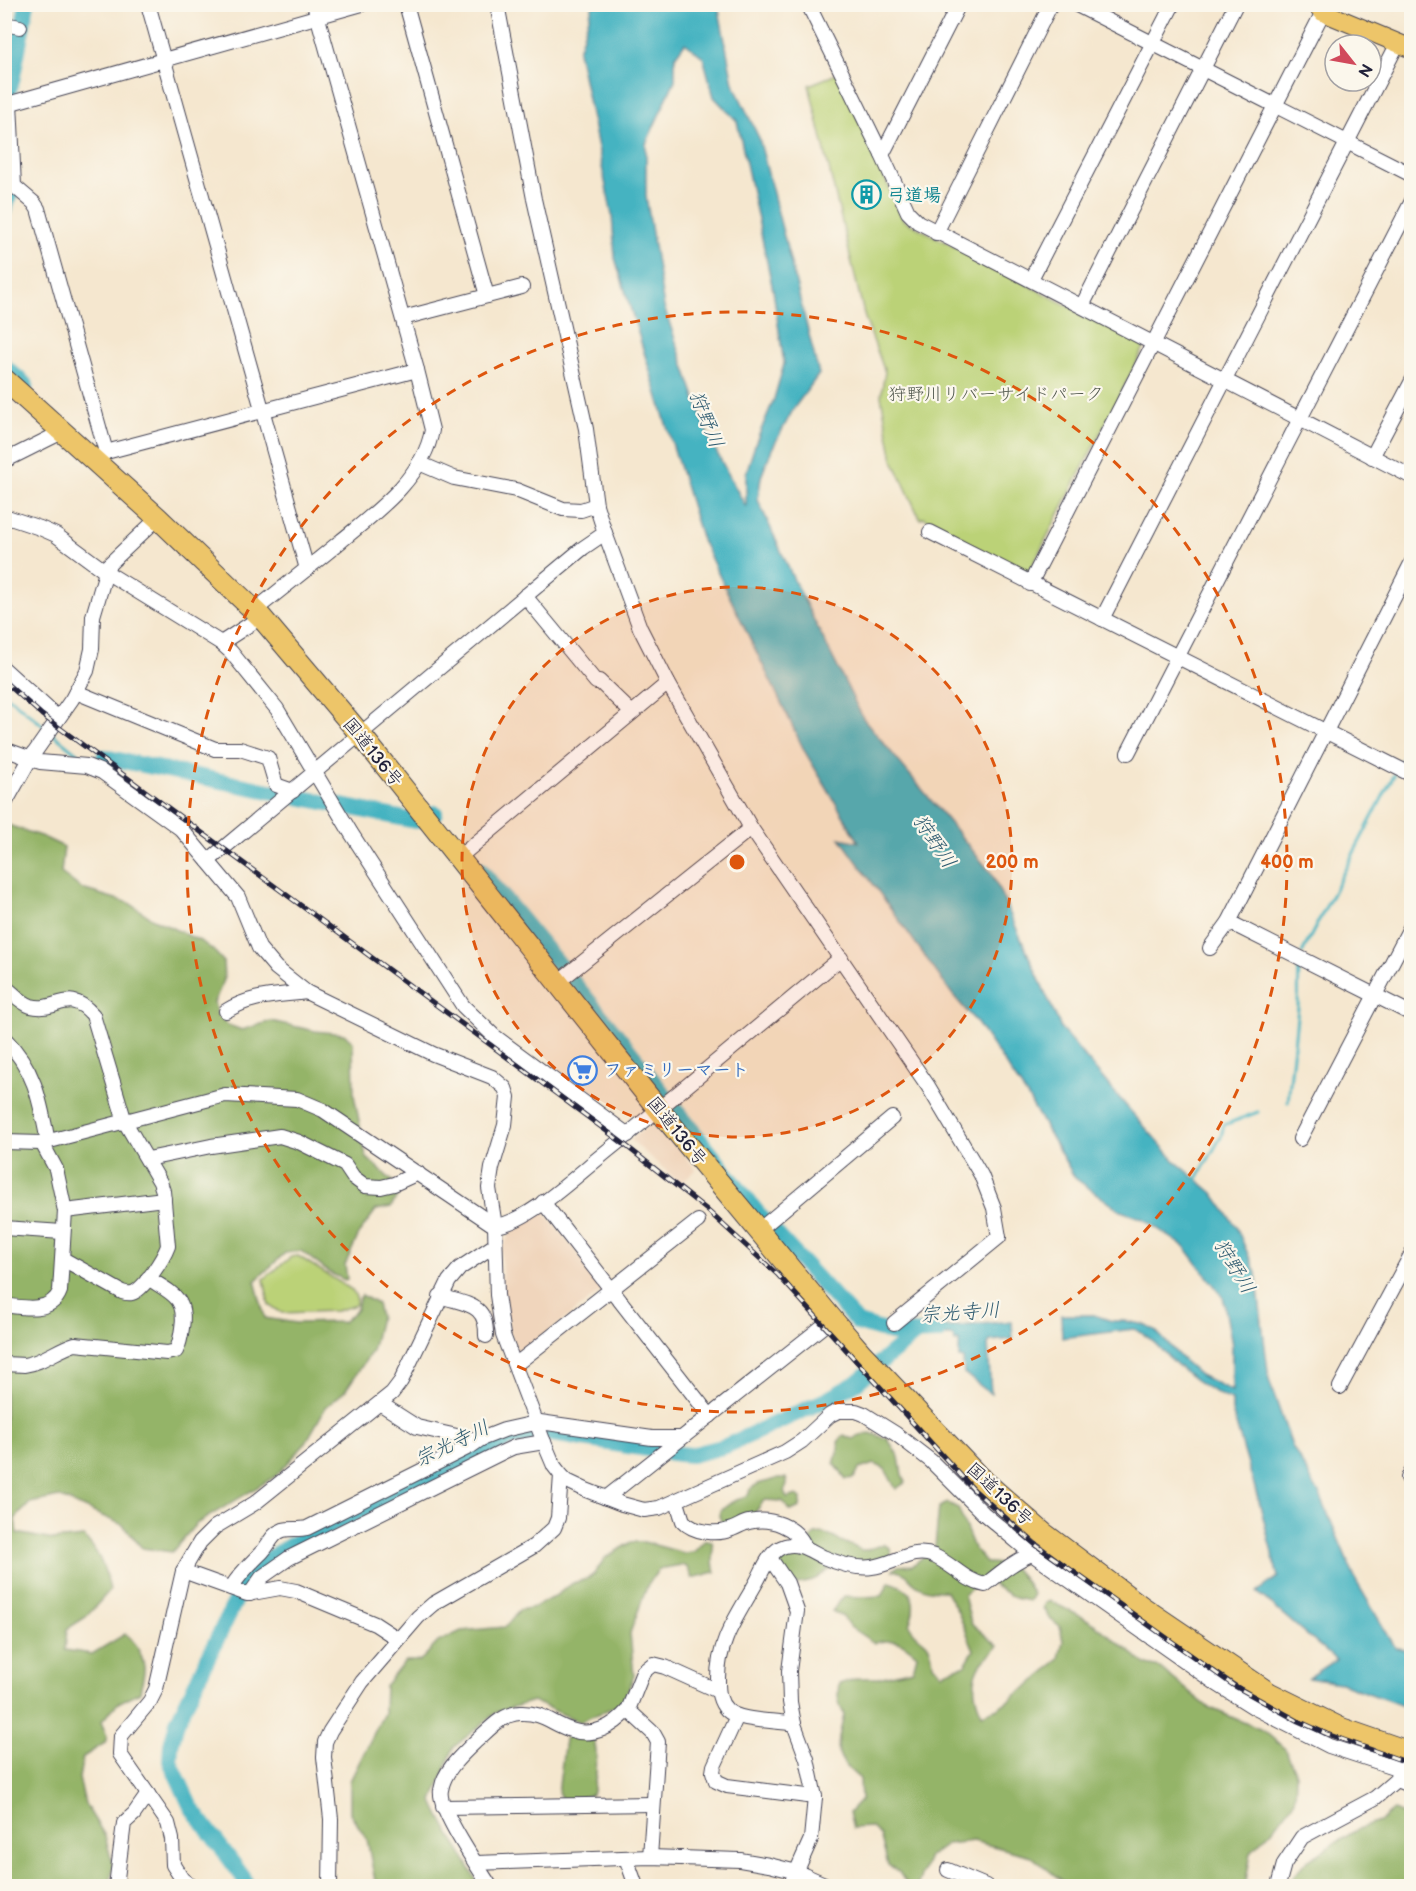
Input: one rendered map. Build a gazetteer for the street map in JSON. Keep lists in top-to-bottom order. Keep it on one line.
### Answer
{"streets":{"highway":["国道136号"]},"water":["狩野川","宗光寺川"],"parks":["狩野川リバーサイドパーク"],"places":{"building":["弓道場"],"supermarket":["ファミリーマート"]},"north":"bottom right","rings":["200 m","400 m"]}
